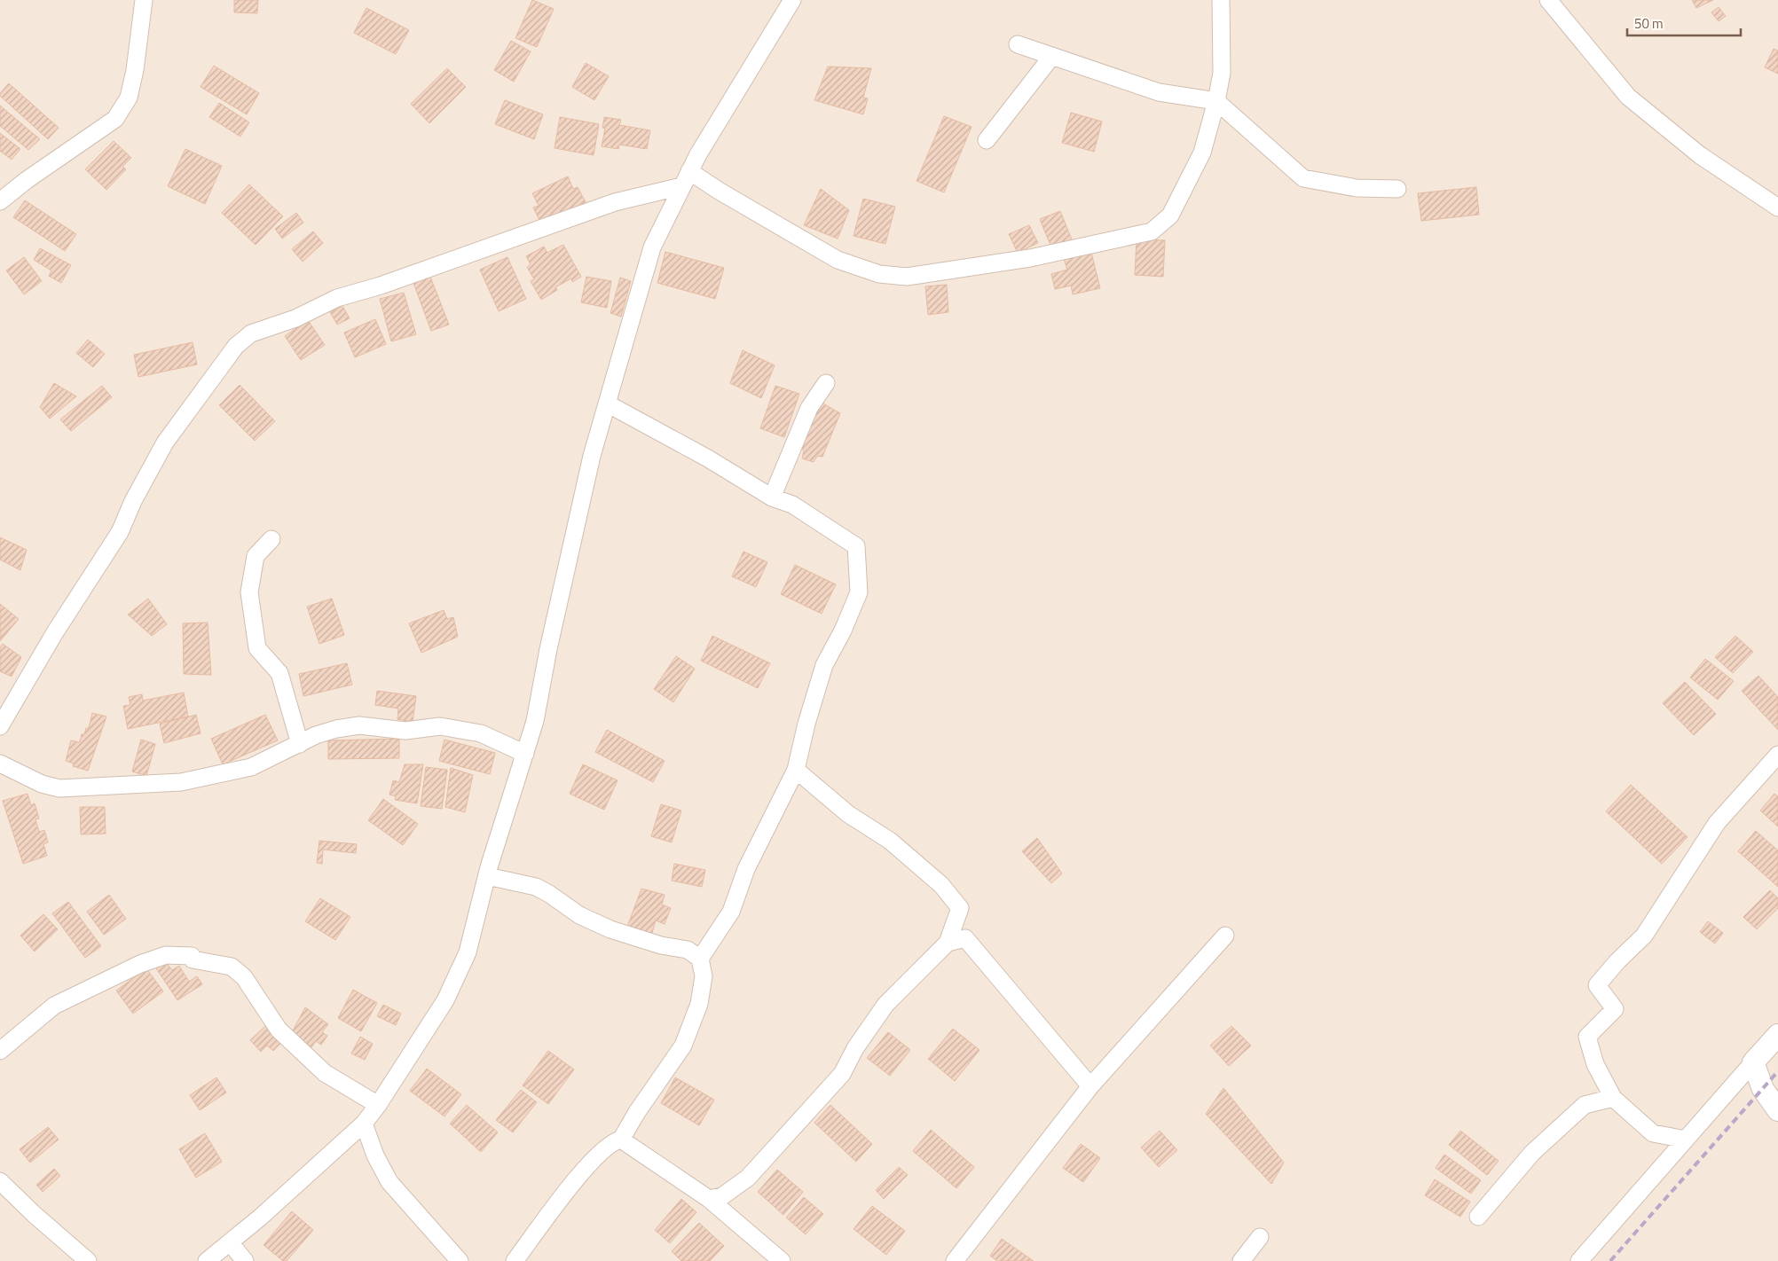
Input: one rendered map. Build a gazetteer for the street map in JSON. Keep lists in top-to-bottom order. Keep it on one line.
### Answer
{"scale_bar":"50 m"}
